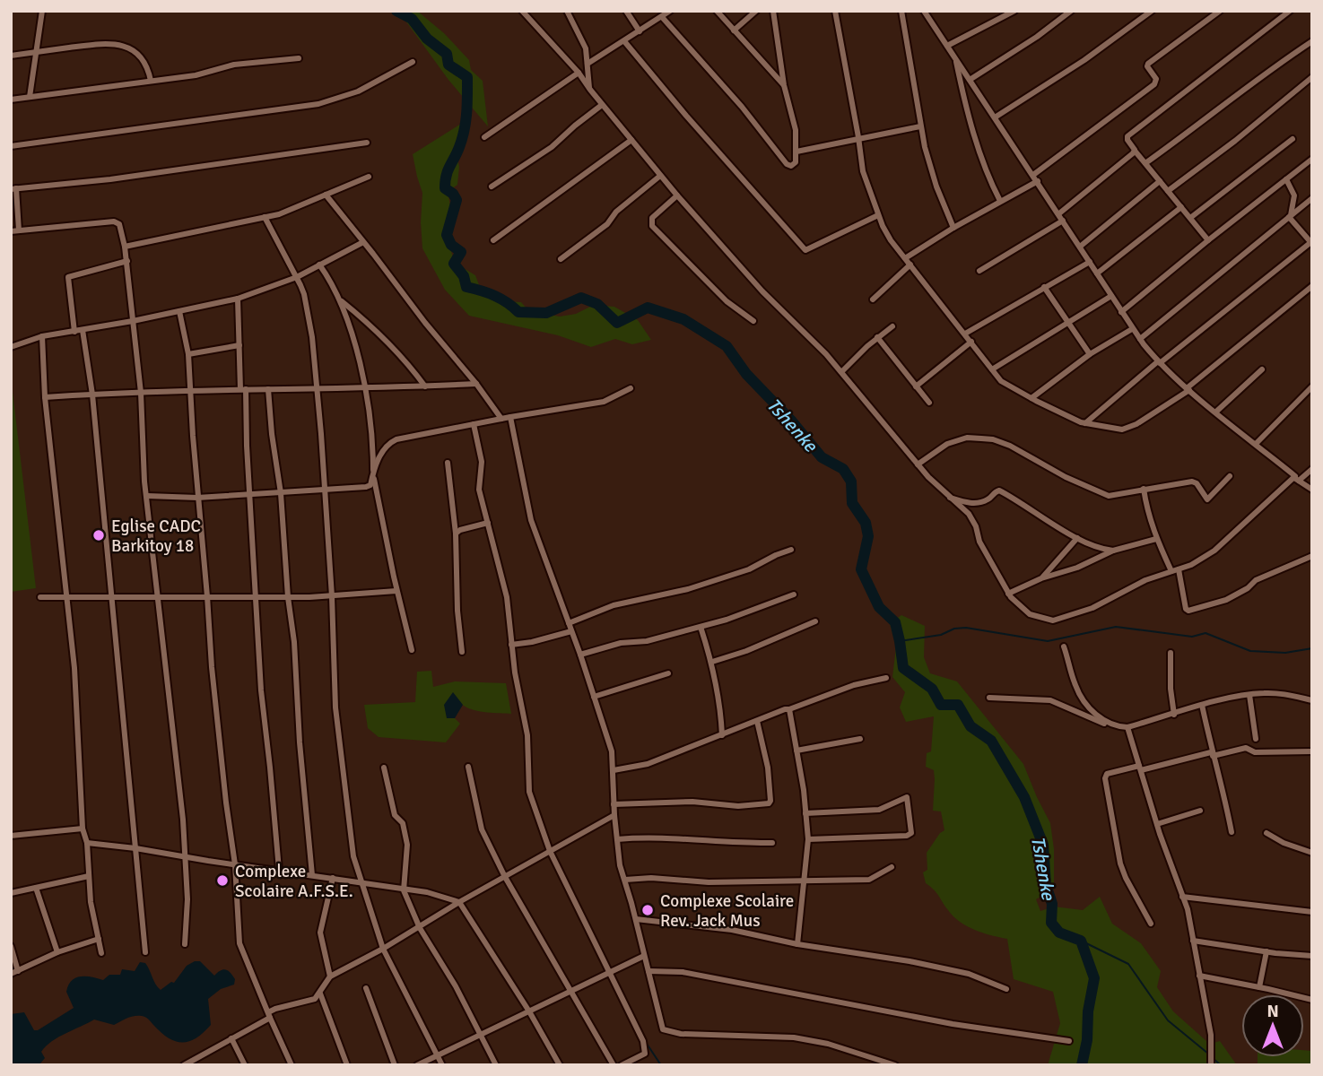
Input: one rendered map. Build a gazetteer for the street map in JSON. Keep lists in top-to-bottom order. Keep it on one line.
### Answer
{"water":["Tshenke"],"places":["Eglise CADC Barkitoy 18","Complexe Scolaire A.F.S.E.","Complexe Scolaire Rev. Jack Mus"],"north":"top"}
